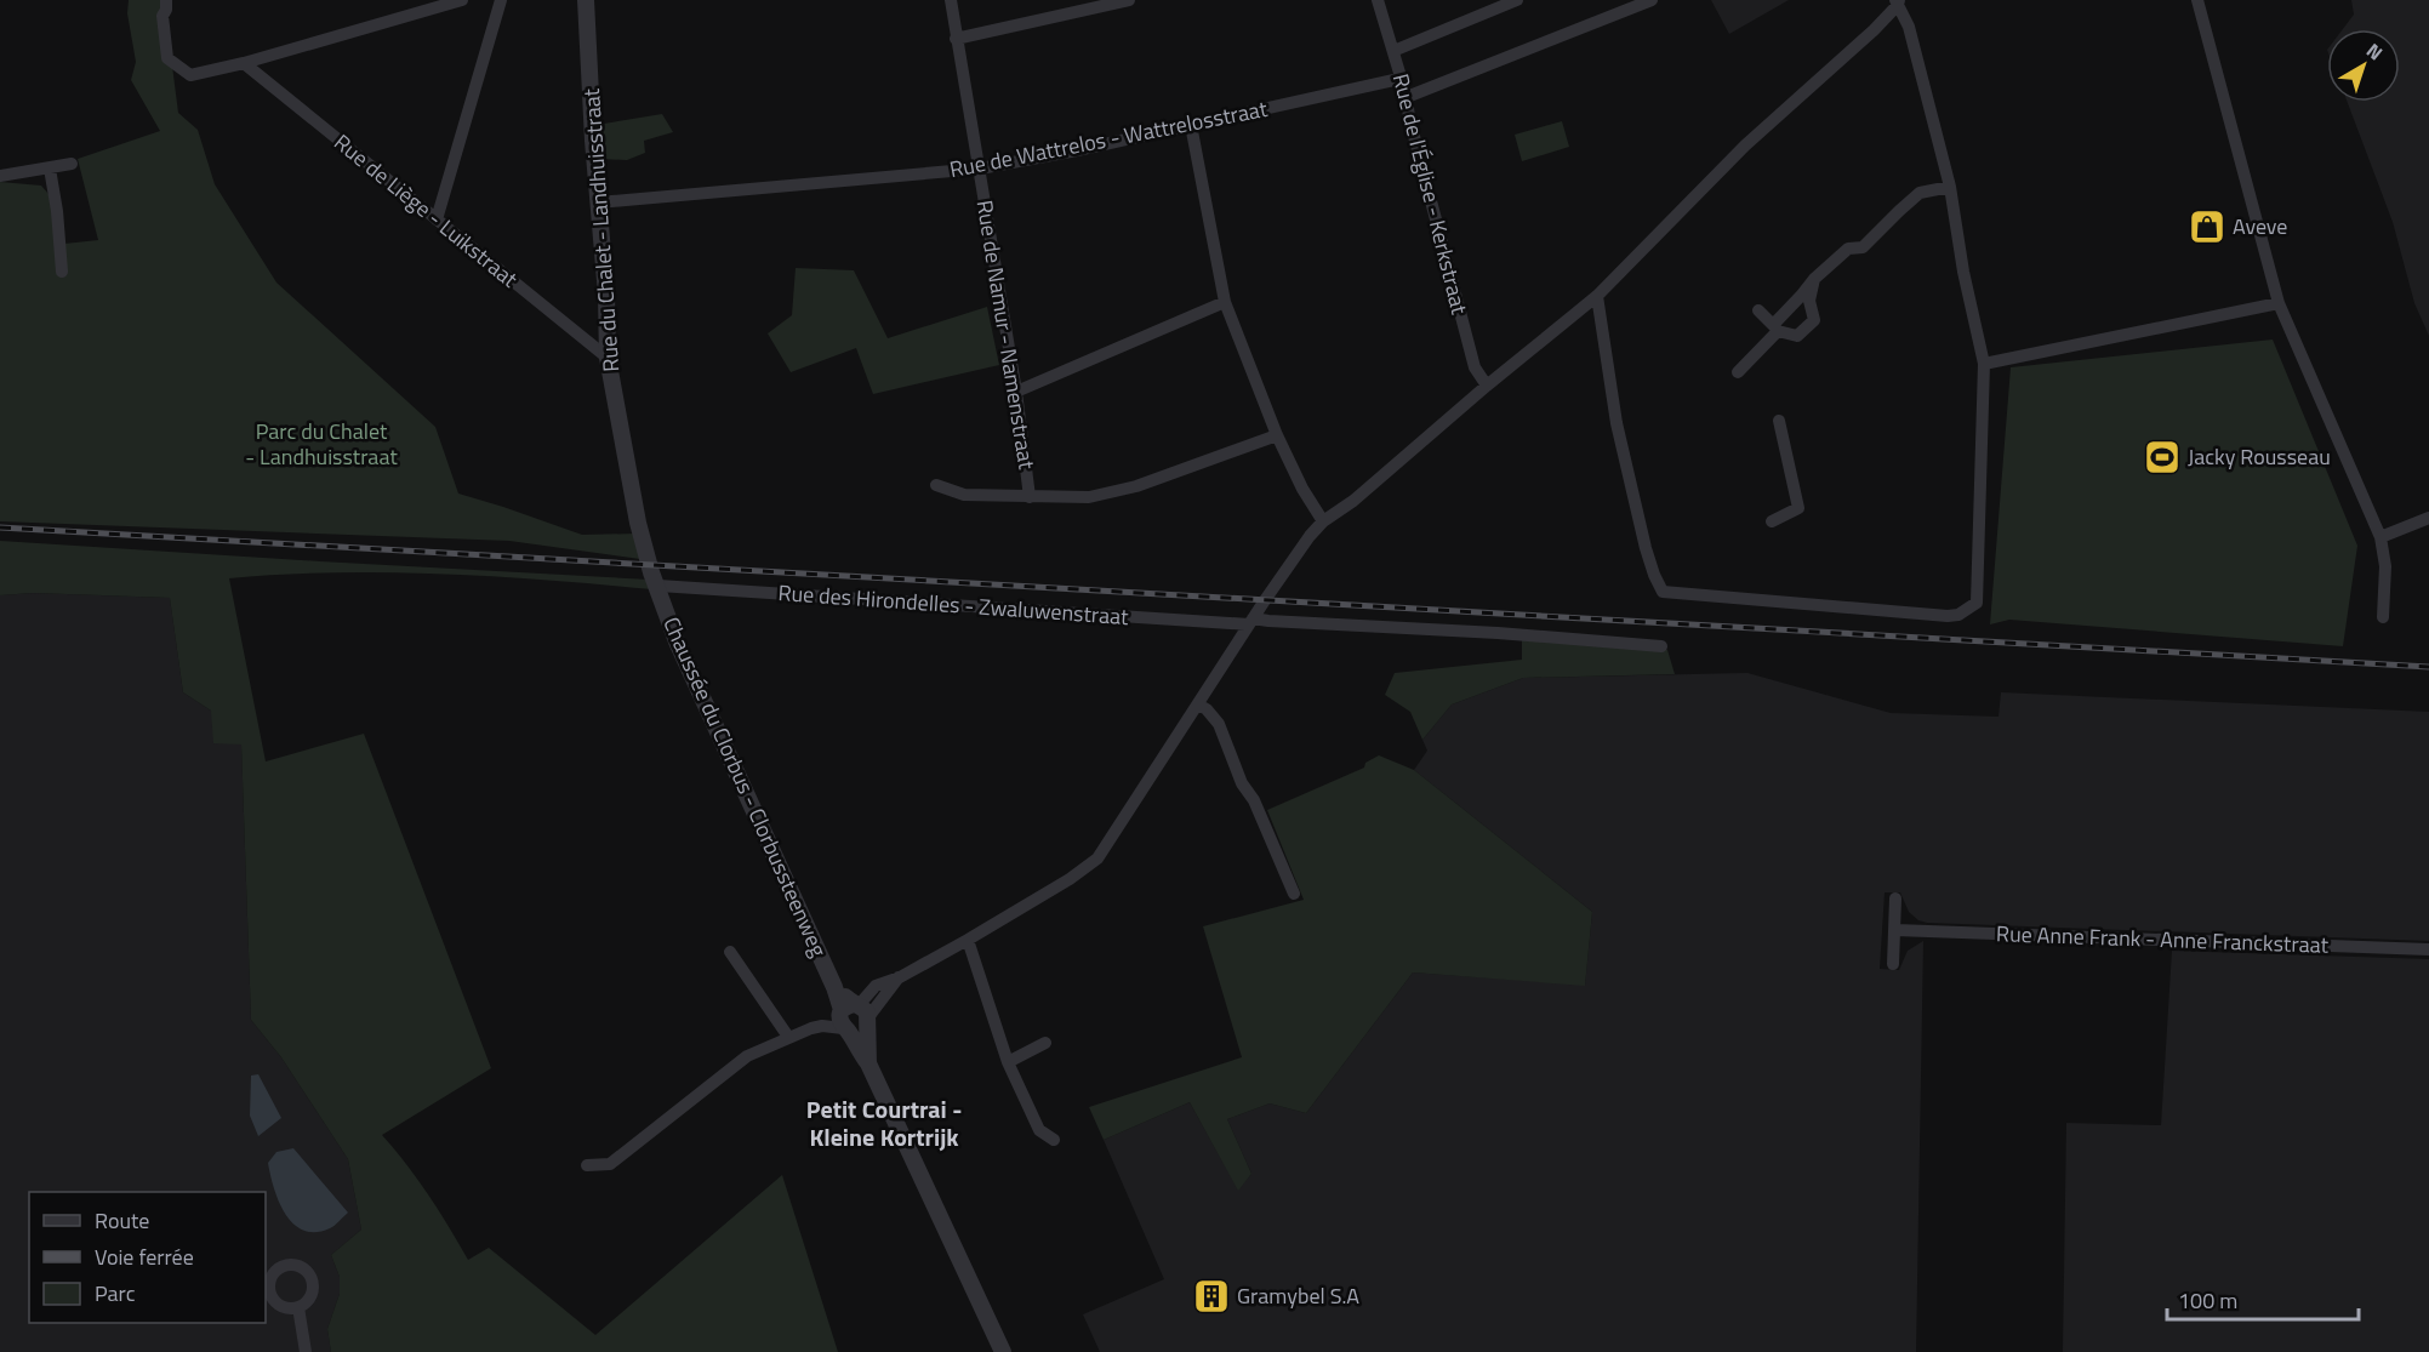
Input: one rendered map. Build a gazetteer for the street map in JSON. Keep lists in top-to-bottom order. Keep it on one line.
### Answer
{"streets":{"street":["Rue de Wattrelos - Wattrelosstraat","Rue de l'Église - Kerkstraat","Rue de Liège - Luikstraat","Rue du Chalet - Landhuisstraat","Rue de Namur - Namenstraat","Rue des Hirondelles - Zwaluwenstraat","Chaussée du Clorbus - Clorbussteenweg","Rue Anne Frank - Anne Franckstraat"]},"crossings":[["Rue de Wattrelos - Wattrelosstraat","Rue de l'Église - Kerkstraat"],["Rue de Wattrelos - Wattrelosstraat","Rue du Chalet - Landhuisstraat"],["Rue de Wattrelos - Wattrelosstraat","Rue de Namur - Namenstraat"],["Rue de Liège - Luikstraat","Rue du Chalet - Landhuisstraat"],["Rue du Chalet - Landhuisstraat","Rue des Hirondelles - Zwaluwenstraat"],["Rue du Chalet - Landhuisstraat","Chaussée du Clorbus - Clorbussteenweg"],["Rue des Hirondelles - Zwaluwenstraat","Chaussée du Clorbus - Clorbussteenweg"]],"districts":["Petit Courtrai - Kleine Kortrijk"],"parks":["Parc du Chalet - Landhuisstraat"],"places":{"shop":["Aveve"],"sports":["Jacky Rousseau"],"building":["Gramybel S.A"]},"legend":["Route","Voie ferrée","Parc"],"scale_bar":"100 m","north":"top right"}
